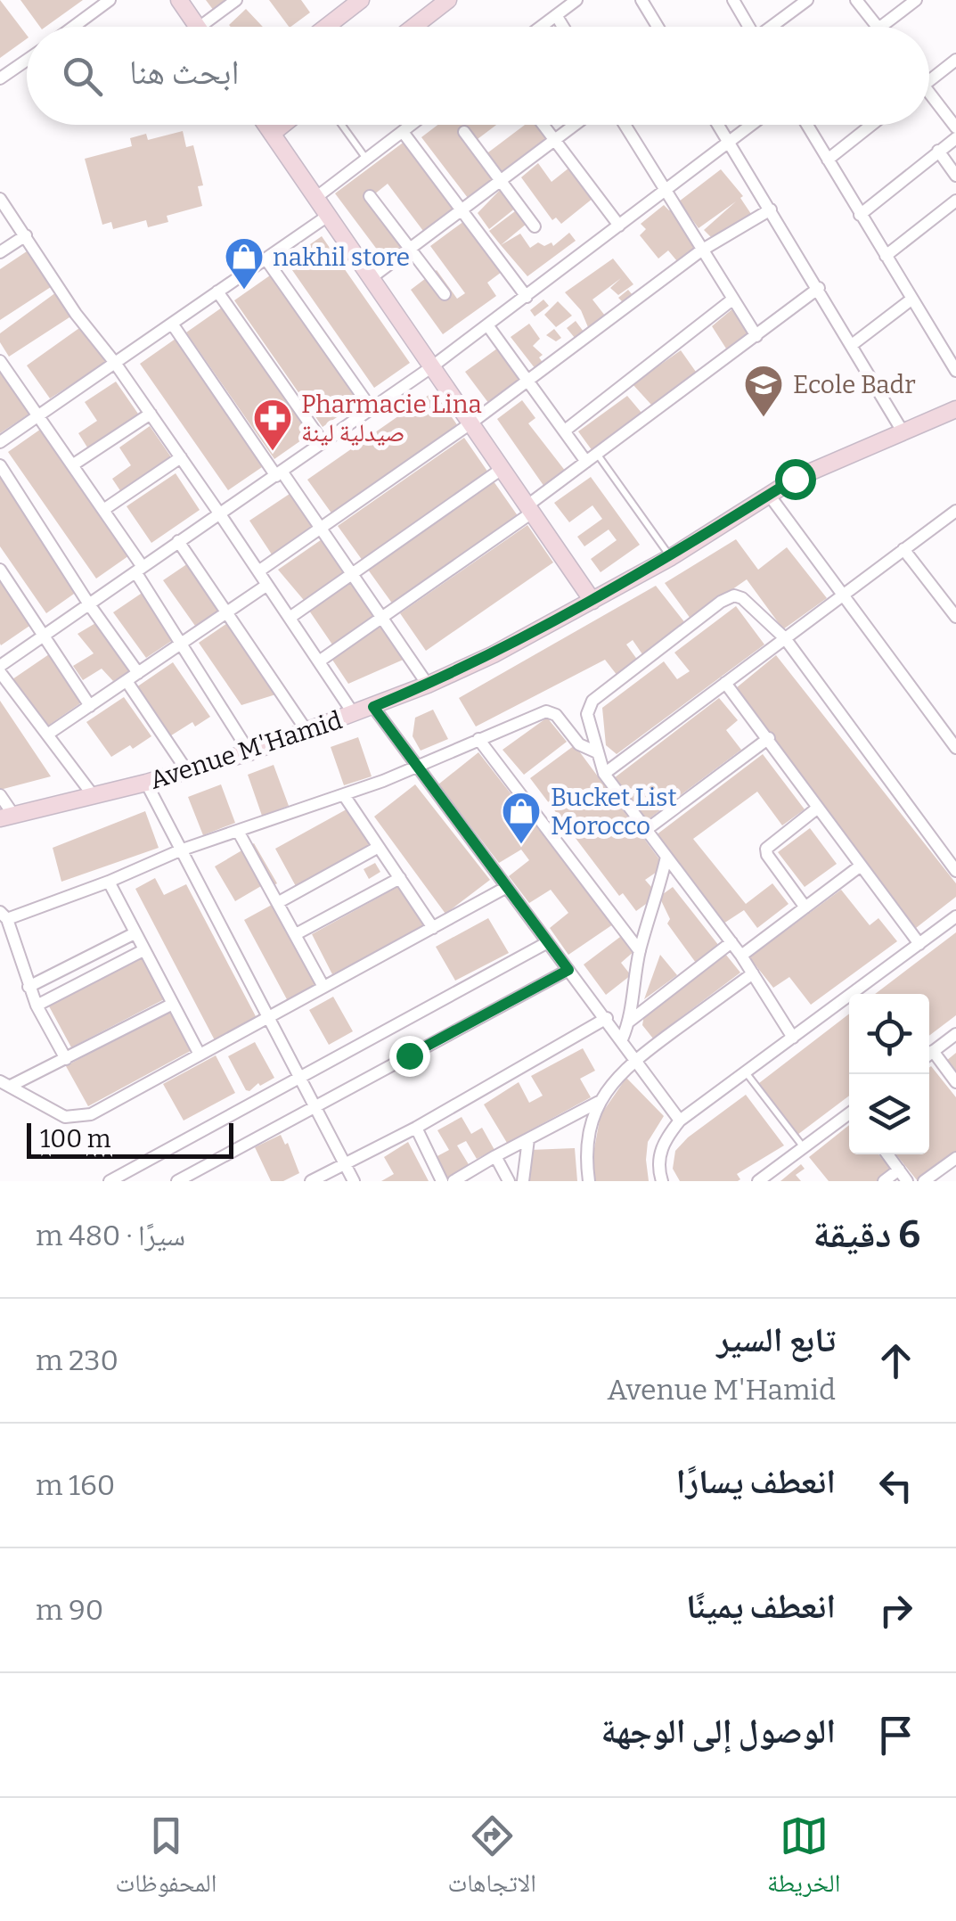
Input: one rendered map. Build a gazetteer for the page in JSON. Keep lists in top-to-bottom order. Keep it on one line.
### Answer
{"streets":{"street":["Avenue M'Hamid"]},"places":{"shop":["nakhil store","Bucket List Morocco"],"school or university":["Ecole Badr"],"pharmacy":["Pharmacie Lina صيدلية لينة"]},"scale_bar":"100 m","page":{"search":"ابحث هنا","scale":"100 m","heading":["6 دقيقة","سيرًا · 480 m"],"list":[["تابع السير","Avenue M'Hamid","230 m"],["انعطف يسارًا","160 m"],["انعطف يمينًا","90 m"],"الوصول إلى الوجهة"],"nav":["الخريطة","الاتجاهات","المحفوظات"]}}
